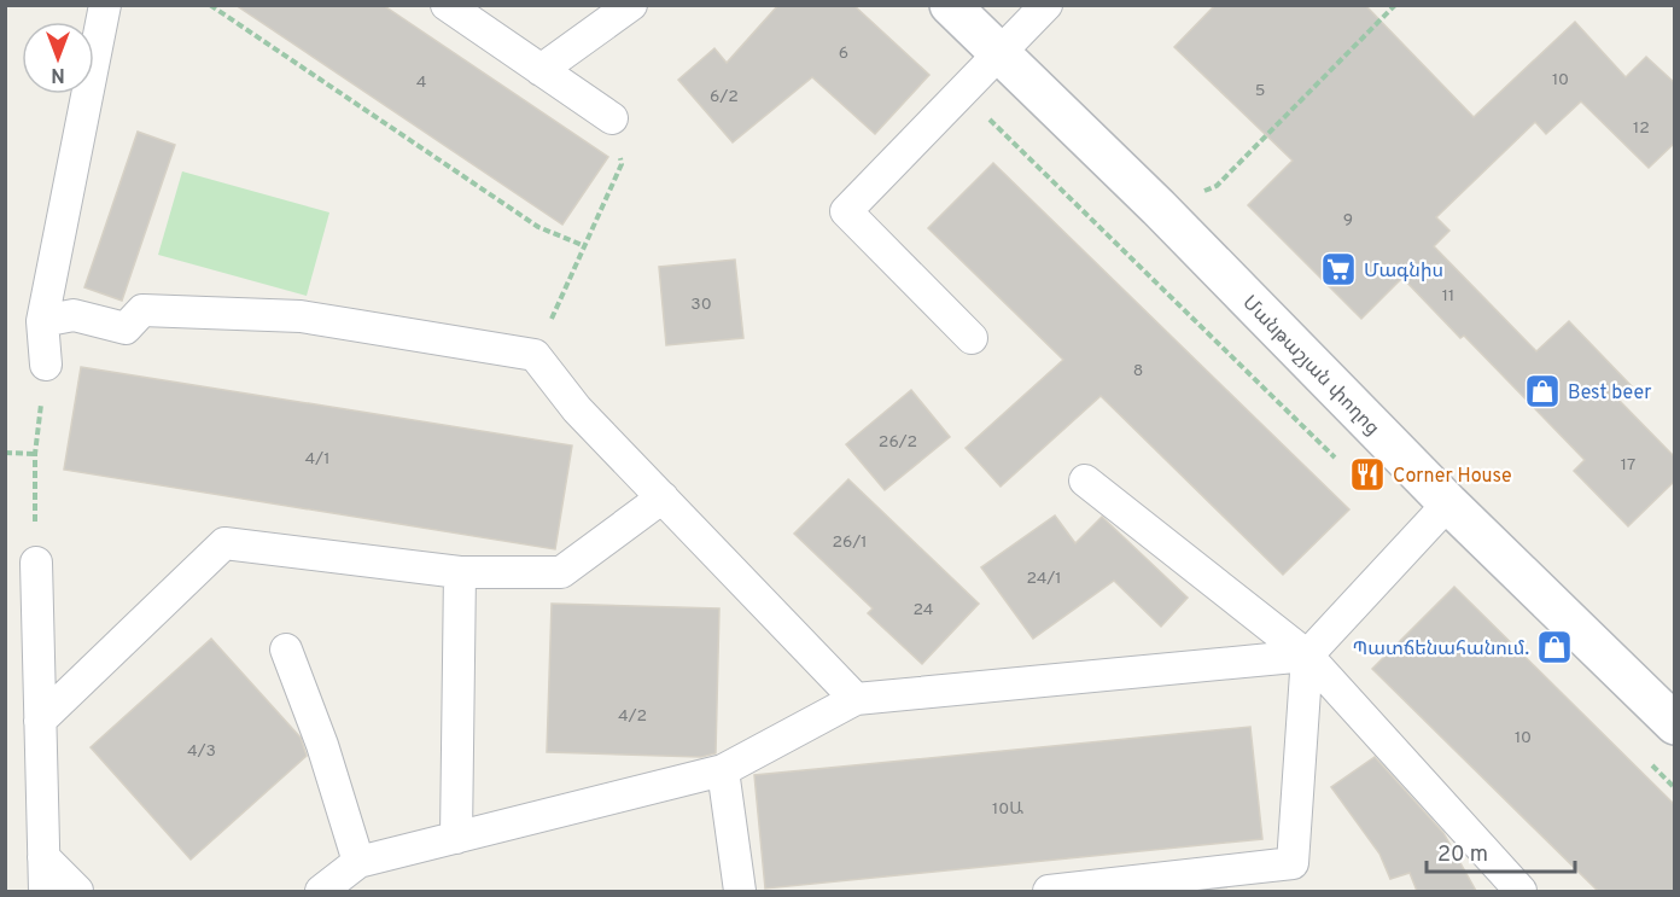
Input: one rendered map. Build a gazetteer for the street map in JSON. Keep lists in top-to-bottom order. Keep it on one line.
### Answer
{"streets":{"street":["Մանթաշյան փողոց"]},"places":{"supermarket":["Մագնիս"],"shop":["Best beer","Պատճենահանում."],"restaurant":["Corner House"]},"house_numbers":["6","10","4","5","6/2","12","9","11","30","8","26/2","4/1","17","26/1","24/1","24","4/2","10","4/3","10Ա"],"scale_bar":"20 m","north":"bottom"}
